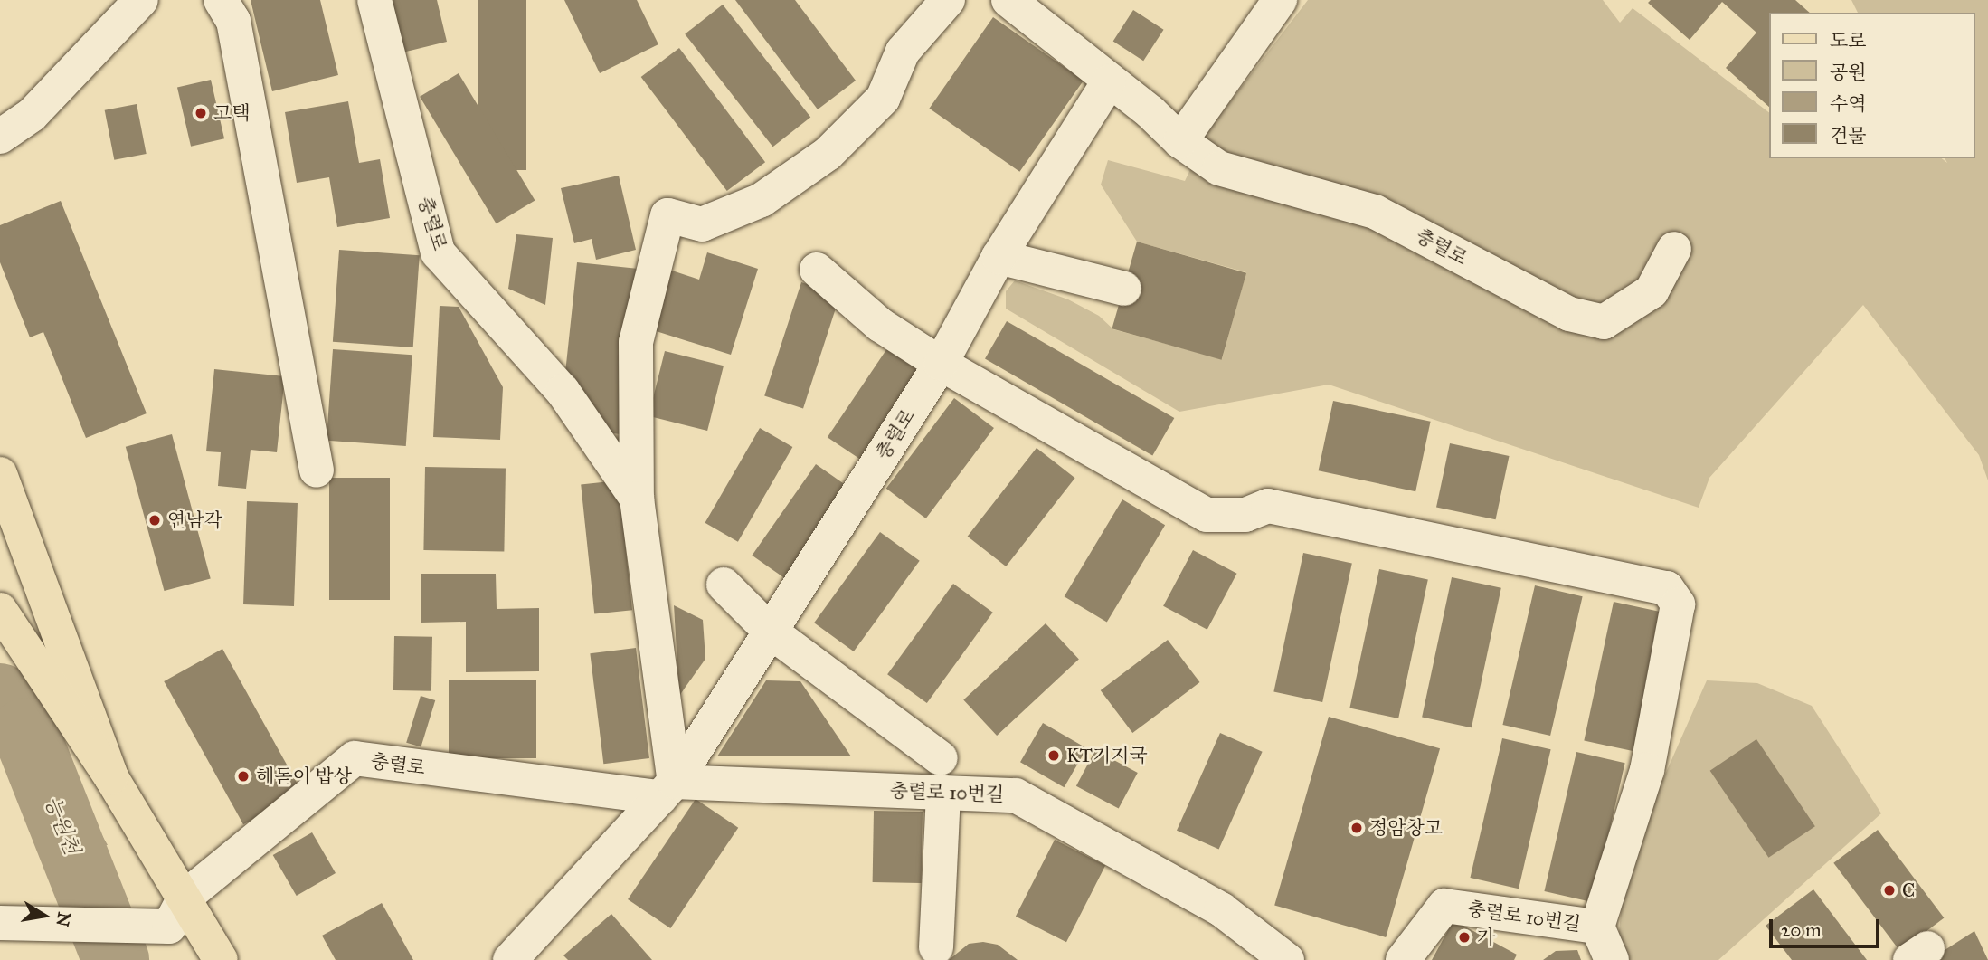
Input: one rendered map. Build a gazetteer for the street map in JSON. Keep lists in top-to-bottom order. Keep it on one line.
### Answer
{"streets":{"street":["충렬로","충렬로 10번길"]},"crossings":[["충렬로","충렬로 10번길"]],"water":["능원천"],"places":["고택","연남각","KT기지국","해돋이 밥상","정암창고","C","가"],"legend":["도로","공원","수역","건물"],"scale_bar":"20 m","north":"right"}
